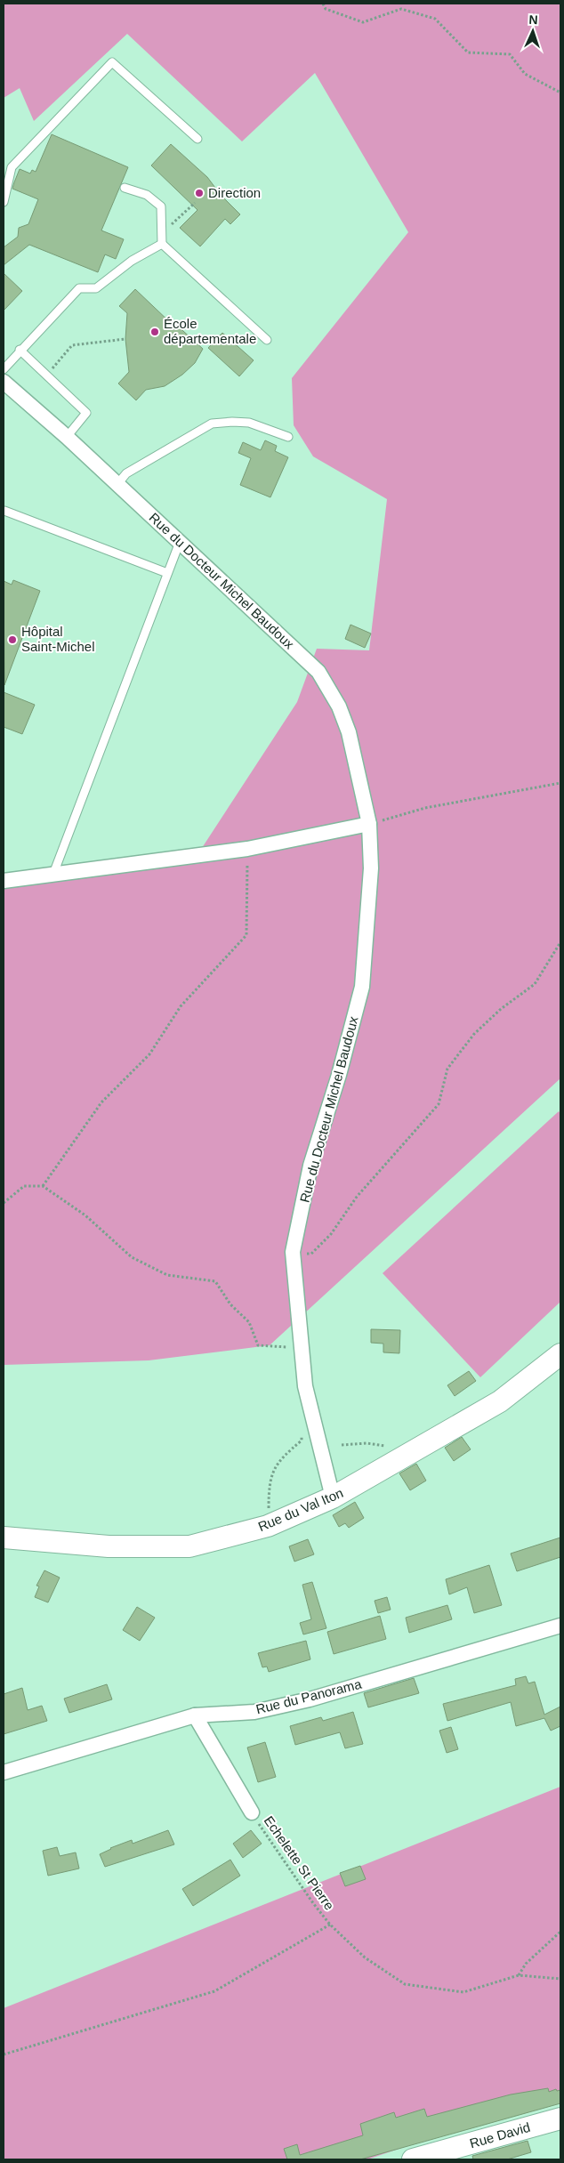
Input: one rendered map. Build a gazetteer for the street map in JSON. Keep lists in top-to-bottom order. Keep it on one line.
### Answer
{"streets":{"street":["Rue du Docteur Michel Baudoux","Rue du Val Iton","Rue du Panorama","Rue David"],"path":["Echelette St Pierre"]},"crossings":[["Rue du Docteur Michel Baudoux","Rue du Val Iton"]],"places":["Direction","École départementale","Hôpital Saint-Michel"],"north":"top"}
